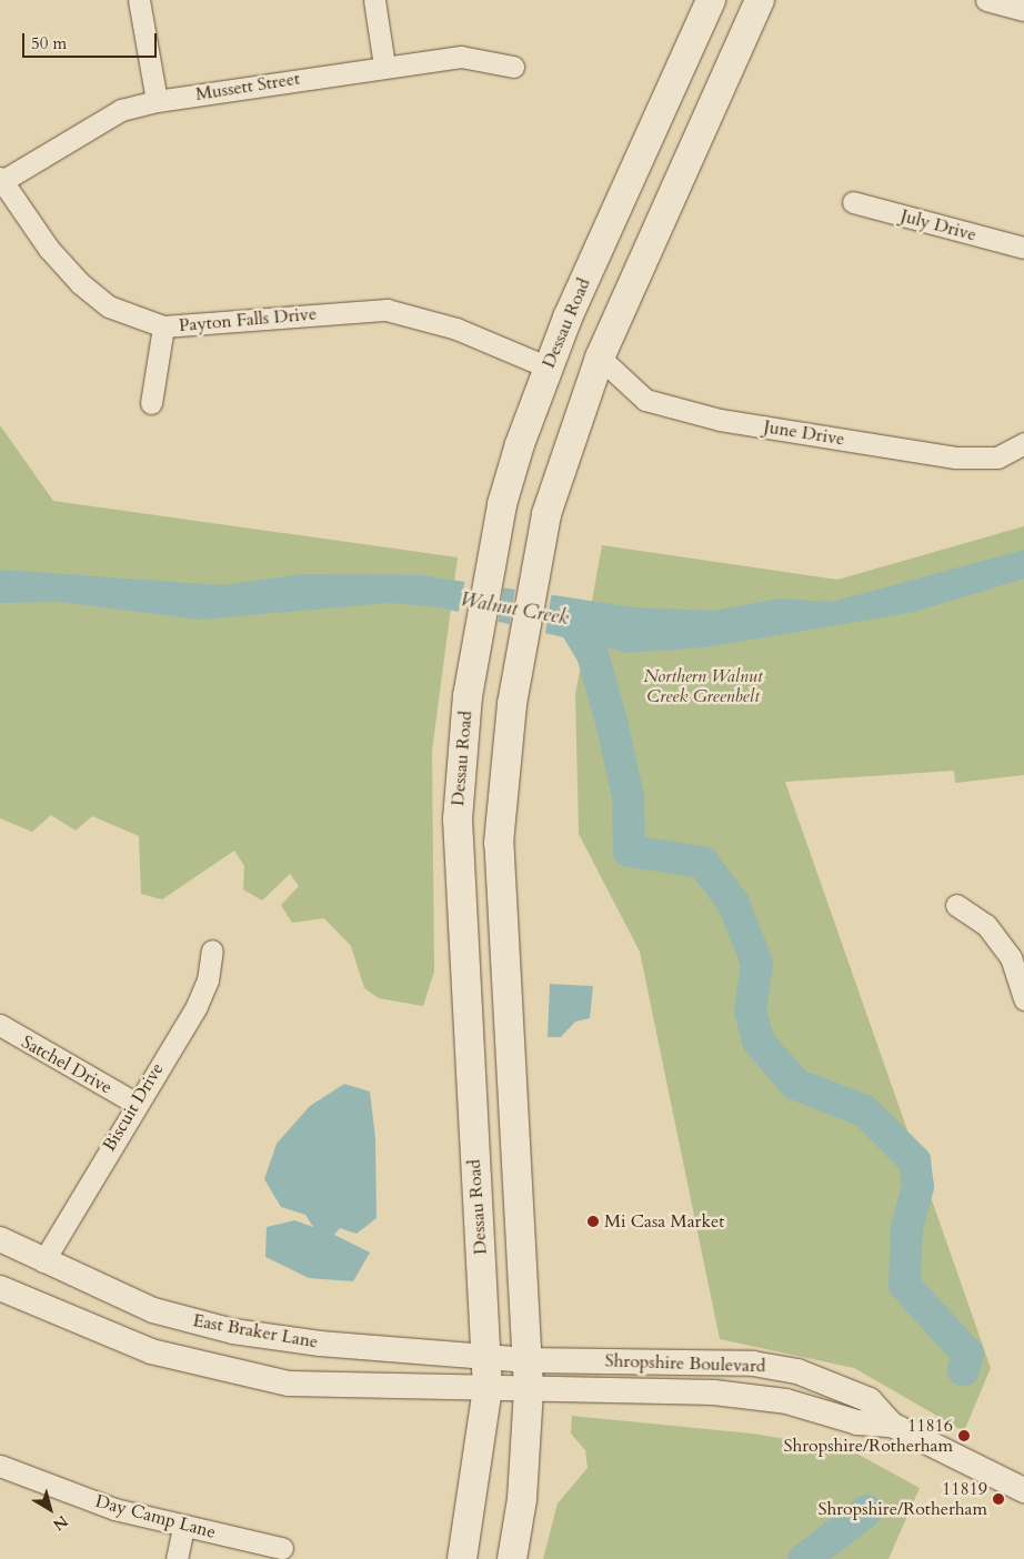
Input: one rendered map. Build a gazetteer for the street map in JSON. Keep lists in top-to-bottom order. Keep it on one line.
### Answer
{"streets":{"main road":["Dessau Road"],"street":["Mussett Street","July Drive","Payton Falls Drive","June Drive","Satchel Drive","Biscuit Drive","East Braker Lane","Shropshire Boulevard","Day Camp Lane"]},"crossings":[["Mussett Street","Payton Falls Drive"],["Payton Falls Drive","Dessau Road"],["Dessau Road","East Braker Lane"],["Satchel Drive","Biscuit Drive"],["Biscuit Drive","East Braker Lane"],["East Braker Lane","Shropshire Boulevard"]],"water":["Walnut Creek"],"parks":["Northern Walnut Creek Greenbelt"],"places":["Mi Casa Market","11816 Shropshire/Rotherham","11819 Shropshire/Rotherham"],"scale_bar":"50 m","north":"bottom right"}
